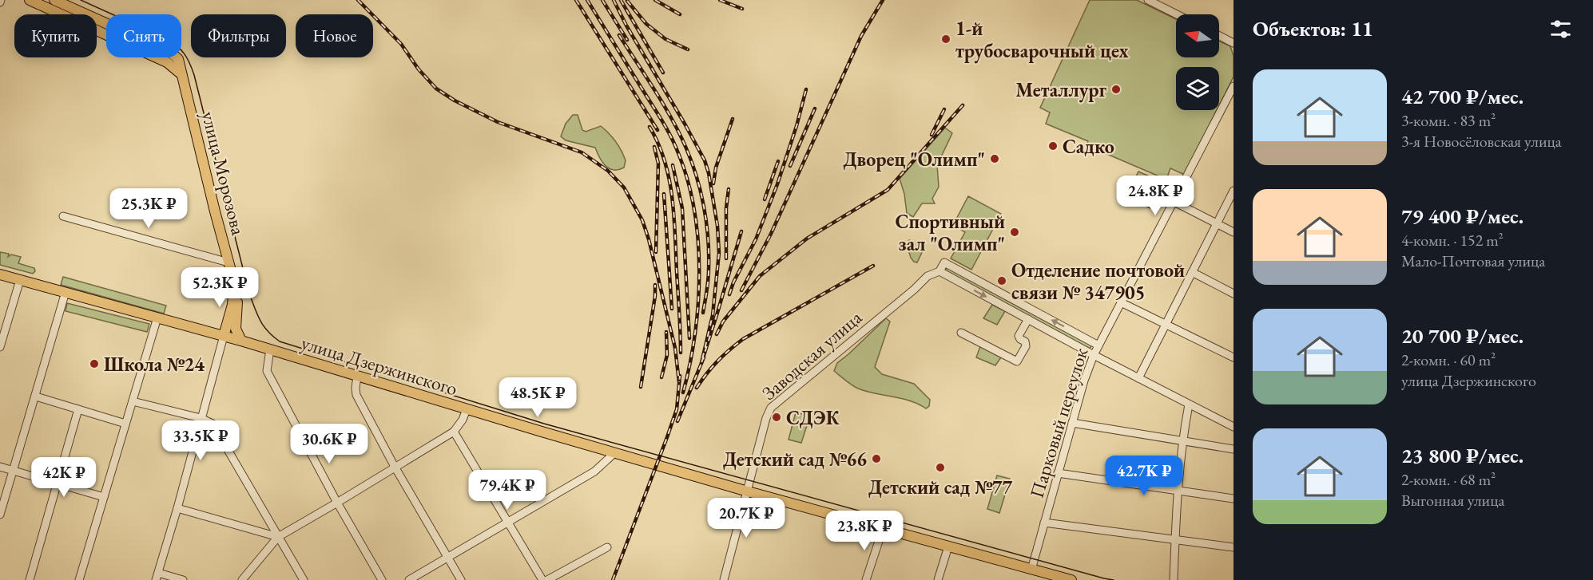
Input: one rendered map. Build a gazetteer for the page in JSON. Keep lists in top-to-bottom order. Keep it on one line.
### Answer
{"streets":{"main road":["улица Морозова","улица Дзержинского"],"street":["Заводская улица","Парковый переулок"]},"crossings":[["улица Морозова","улица Дзержинского"],["Заводская улица","улица Дзержинского"],["улица Дзержинского","Парковый переулок"]],"places":["1-й трубосварочный цех","Металлург","Садко","Дворец \"Олимп\"","Спортивный зал \"Олимп\"","Отделение почтовой связи № 347905","Школа №24","СДЭК","Детский сад №66","Детский сад №77"],"north":"left","page":{"heading":"Объектов: 11","chip":["Купить","Снять","Фильтры","Новое"],"list":[{"name":"42 700 ₽/мес.","note":"3-комн. · 83 m² · 3-я Новосёловская улица"},{"name":"79 400 ₽/мес.","note":"4-комн. · 152 m² · Мало-Почтовая улица"},{"name":"20 700 ₽/мес.","note":"2-комн. · 60 m² · улица Дзержинского"},{"name":"23 800 ₽/мес.","note":"2-комн. · 68 m² · Выгонная улица"}],"price":["24.8K ₽","25.3K ₽","52.3K ₽","48.5K ₽","33.5K ₽","30.6K ₽","42.7K ₽","42K ₽","79.4K ₽","20.7K ₽","23.8K ₽"]}}
